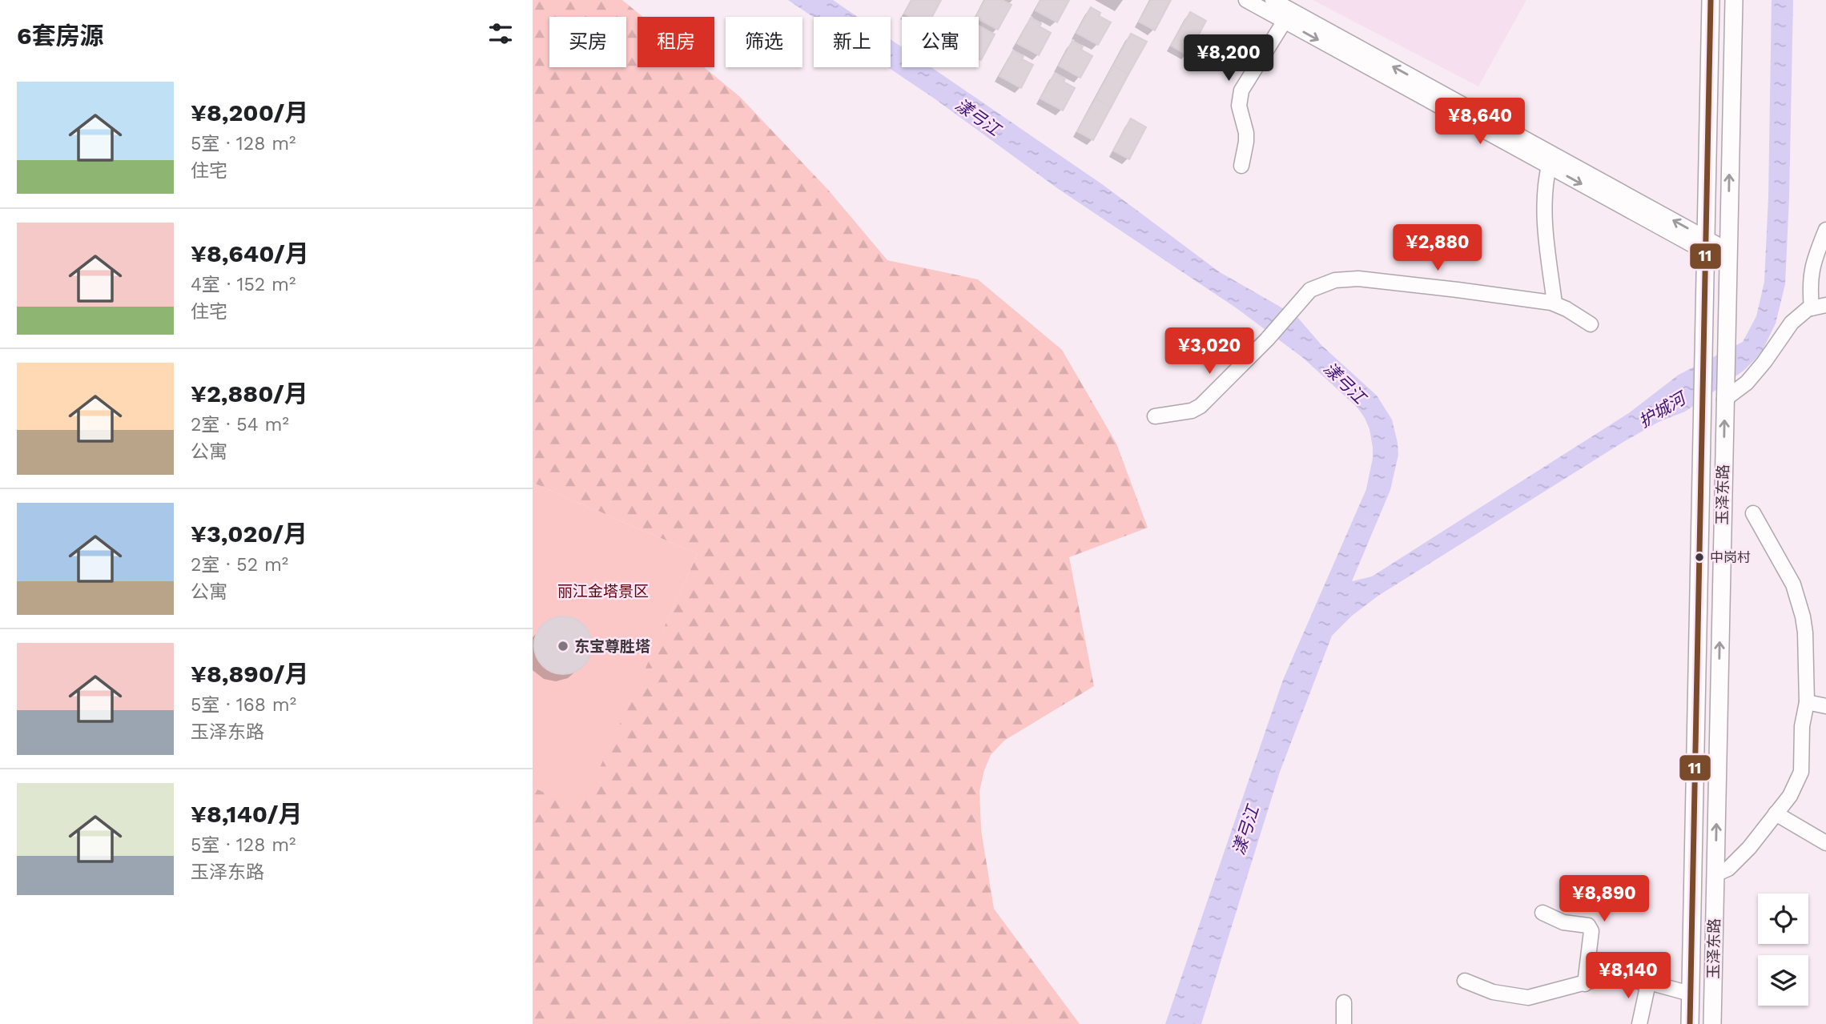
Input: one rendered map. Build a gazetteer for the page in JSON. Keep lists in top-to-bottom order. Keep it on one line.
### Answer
{"streets":{"main road":["玉泽东路"]},"water":["漾弓江","护城河"],"parks":["丽江金塔景区"],"places":["中岗村","东宝尊胜塔"],"lines":["transit line 11"],"page":{"heading":"6套房源","chip":["买房","租房","筛选","新上","公寓"],"price":["¥8,200","¥8,640","¥2,880","¥3,020","¥8,890","¥8,140"],"list":[{"name":"¥8,200/月","note":"5室 · 128 m² · 住宅"},{"name":"¥8,640/月","note":"4室 · 152 m² · 住宅"},{"name":"¥2,880/月","note":"2室 · 54 m² · 公寓"},{"name":"¥3,020/月","note":"2室 · 52 m² · 公寓"},{"name":"¥8,890/月","note":"5室 · 168 m² · 玉泽东路"},{"name":"¥8,140/月","note":"5室 · 128 m² · 玉泽东路"}]}}
